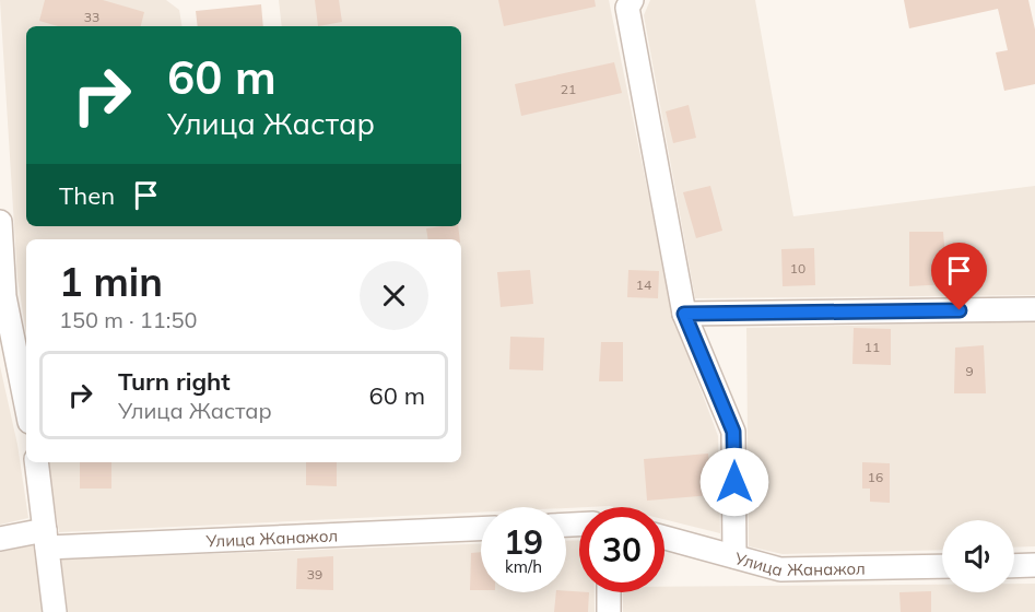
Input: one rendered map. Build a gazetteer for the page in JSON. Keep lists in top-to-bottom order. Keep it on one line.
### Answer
{"streets":{"street":["Улица Жанажол"]},"house_numbers":["33","21","10","14","11","9","16","39"],"page":{"turn":["60 m","Улица Жастар"],"then":"Then","heading":["1 min","150 m · 11:50"],"list":[{"name":"Turn right","note":"Улица Жастар","value":"60 m"}],"speed":"19 km/h","limit":"30"}}
